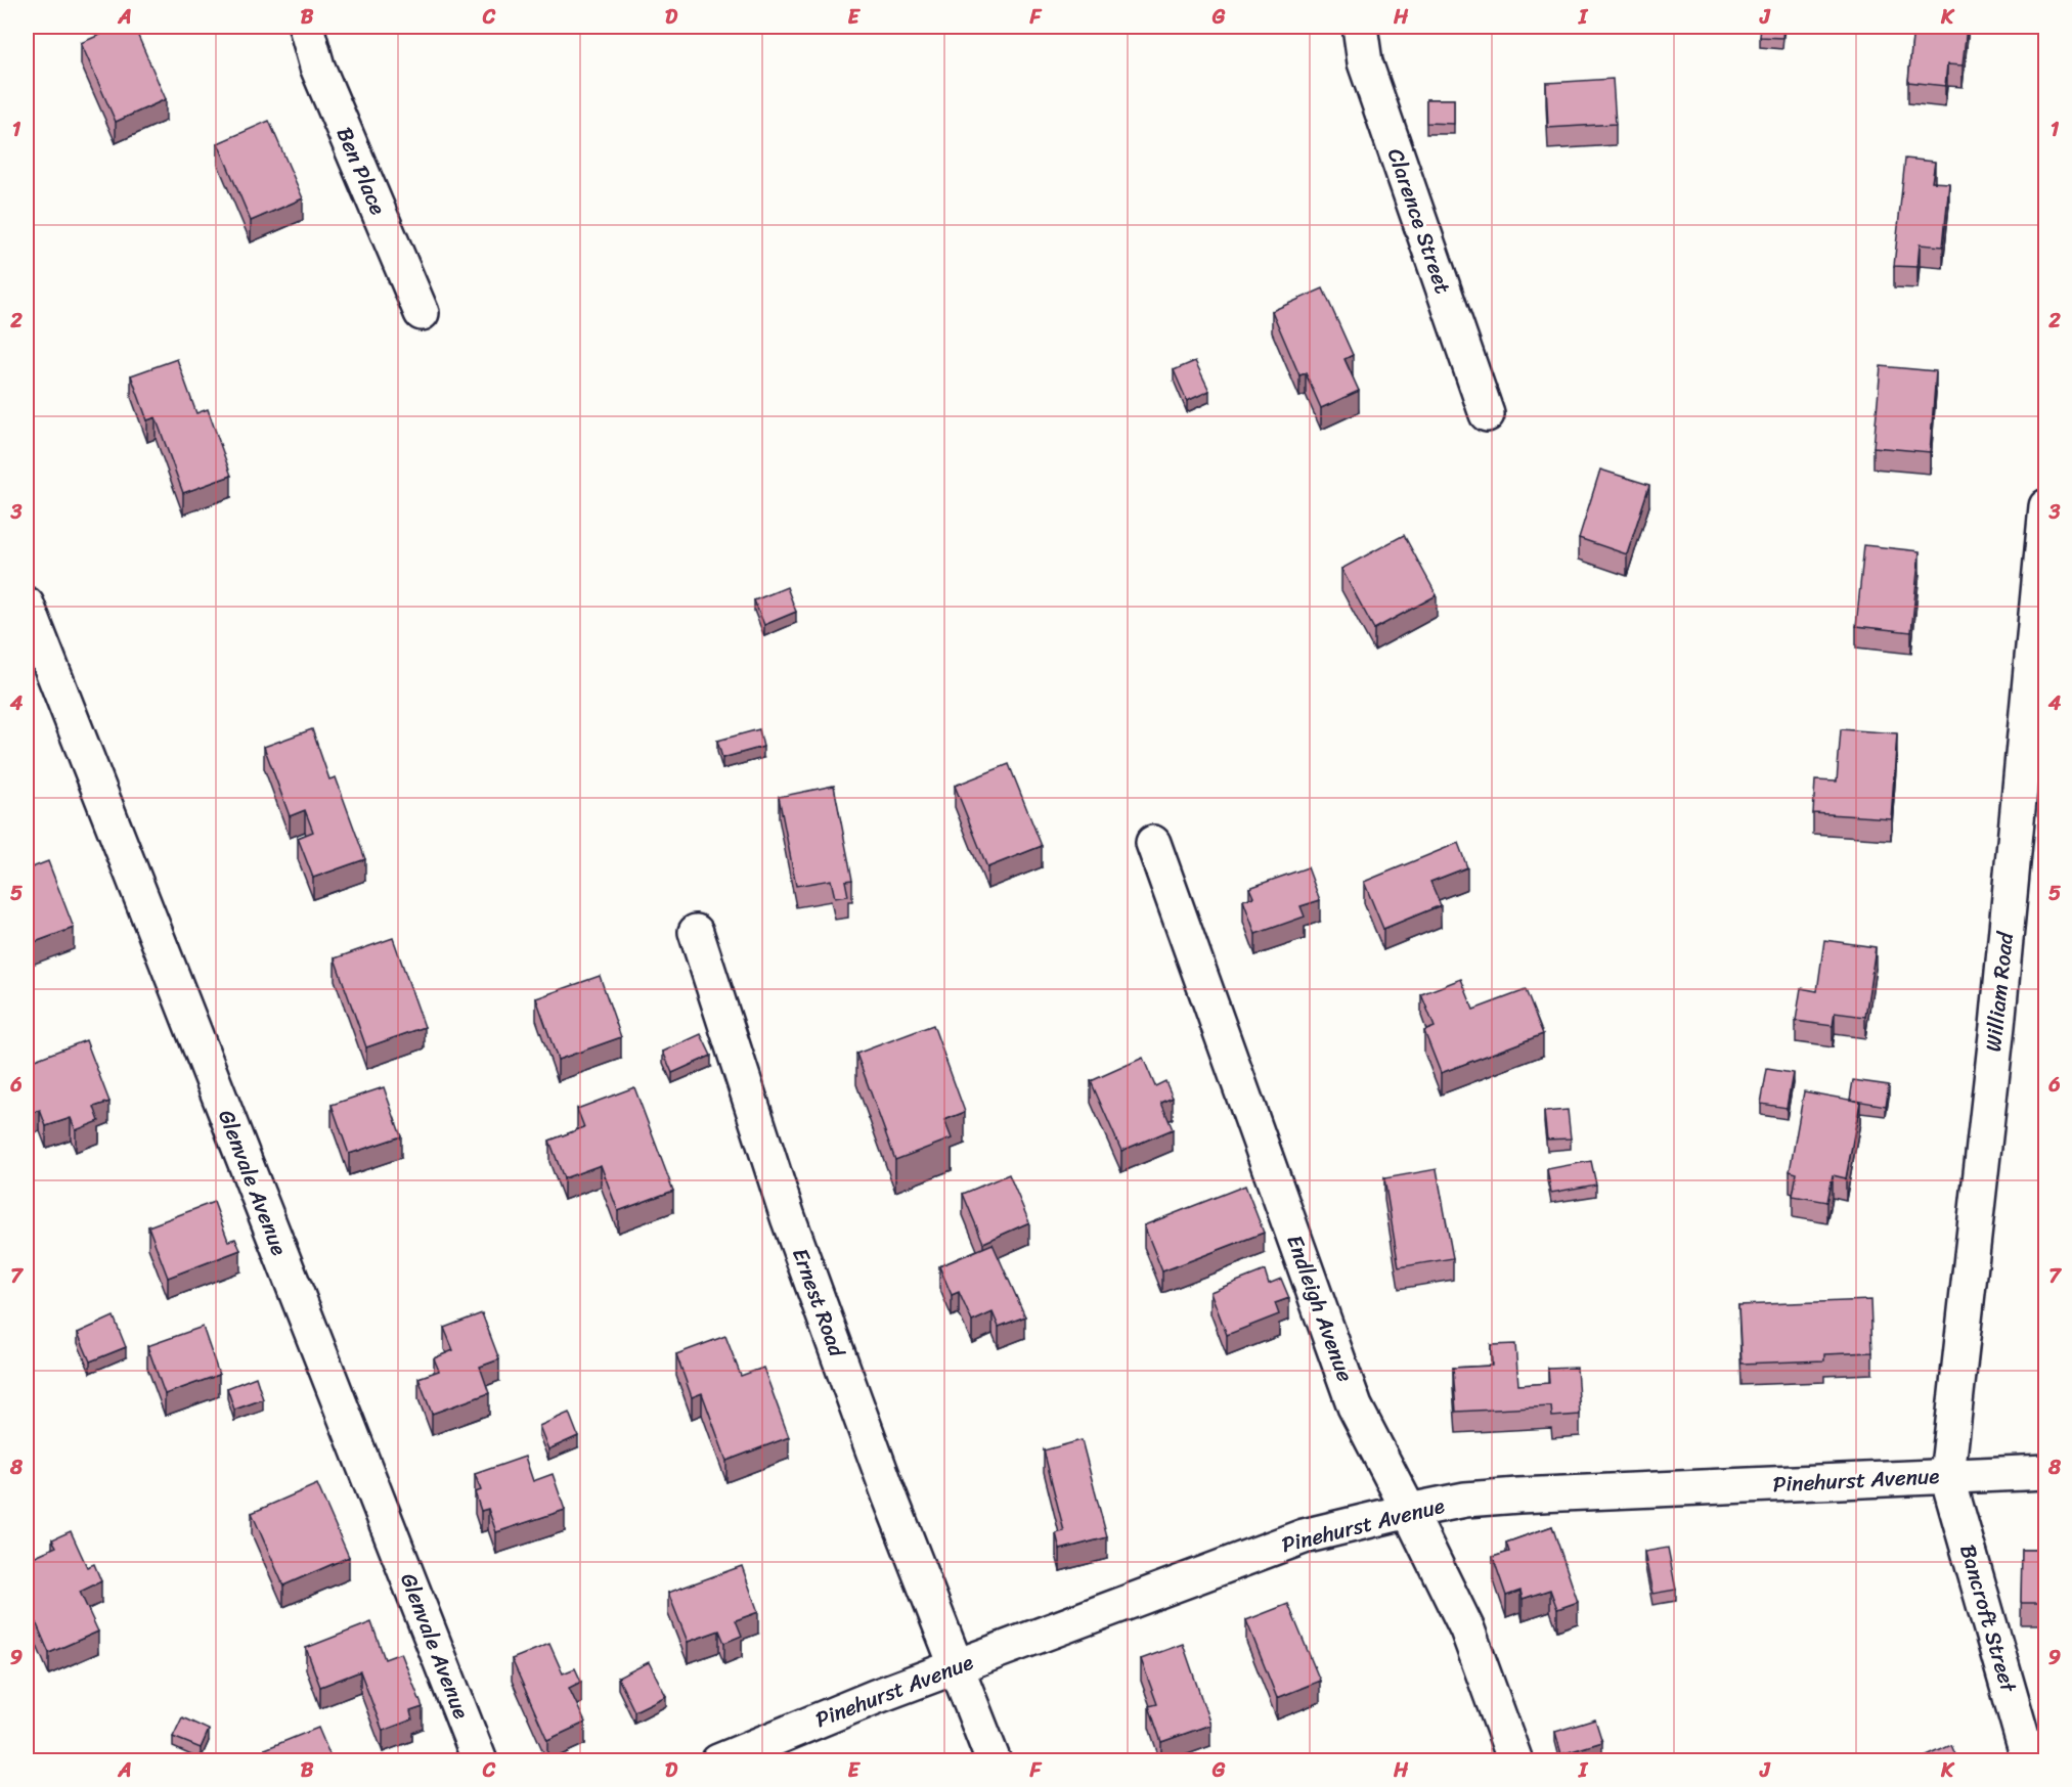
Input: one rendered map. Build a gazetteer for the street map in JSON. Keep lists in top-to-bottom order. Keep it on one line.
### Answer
{"streets":{"street":["Ben Place","Clarence Street","William Road","Glenvale Avenue","Ernest Road","Endleigh Avenue","Pinehurst Avenue","Bancroft Street"]},"crossings":[["William Road","Pinehurst Avenue"],["William Road","Bancroft Street"],["Ernest Road","Pinehurst Avenue"],["Endleigh Avenue","Pinehurst Avenue"],["Pinehurst Avenue","Bancroft Street"]],"grid":{"columns":["A","B","C","D","E","F","G","H","I","J","K"],"rows":["1","2","3","4","5","6","7","8","9"]}}
